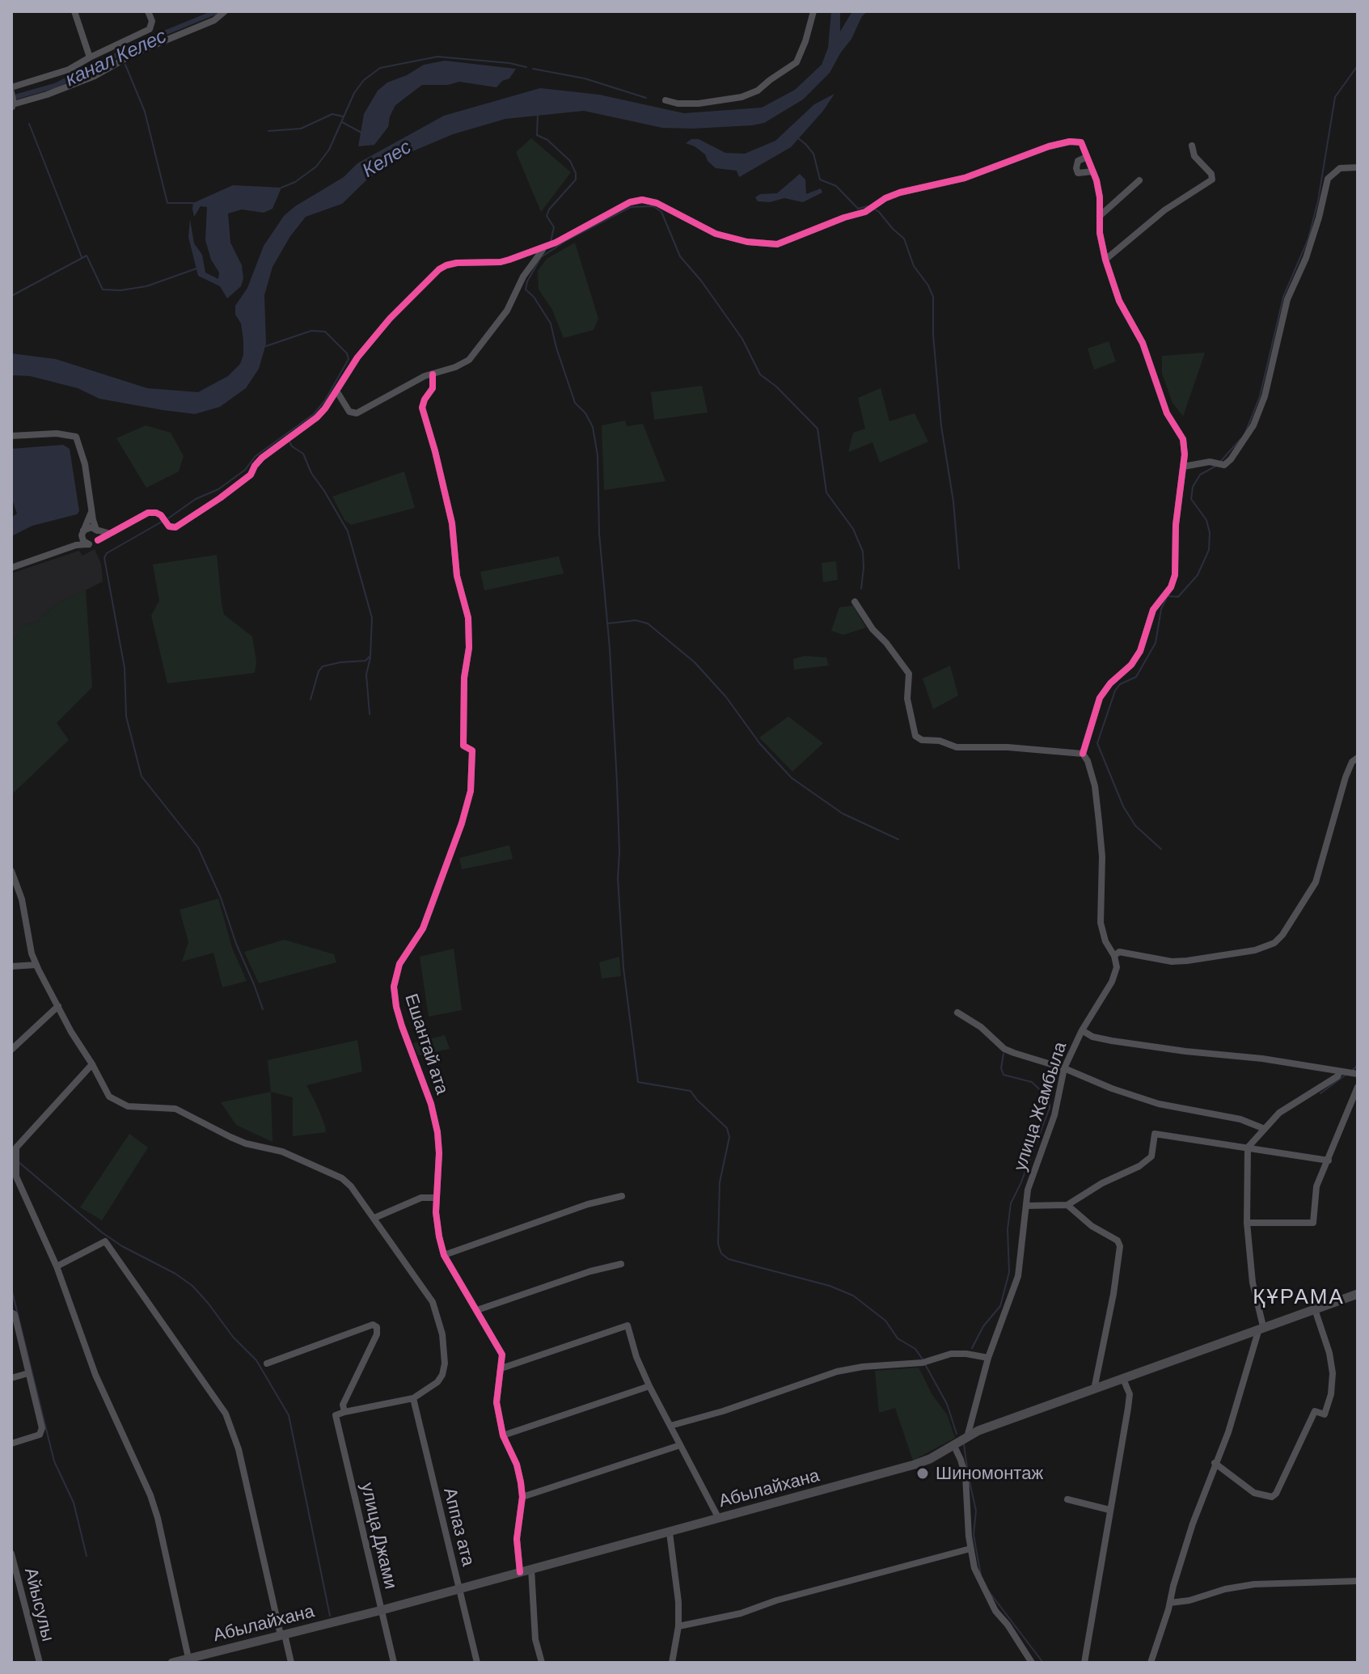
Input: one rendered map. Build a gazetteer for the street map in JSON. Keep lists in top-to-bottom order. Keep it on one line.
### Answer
{"streets":{"main road":["Абылайхана"],"street":["Ешантай ата","улица Жамбыла","Аппаз ата","улица Джами","Айысулы"]},"crossings":[["Ешантай ата","Абылайхана"],["улица Жамбыла","Абылайхана"],["Абылайхана","Аппаз ата"],["Абылайхана","улица Джами"]],"districts":["ҚҰРАМА"],"water":["канал Келес","Келес"],"places":["Шиномонтаж"]}
